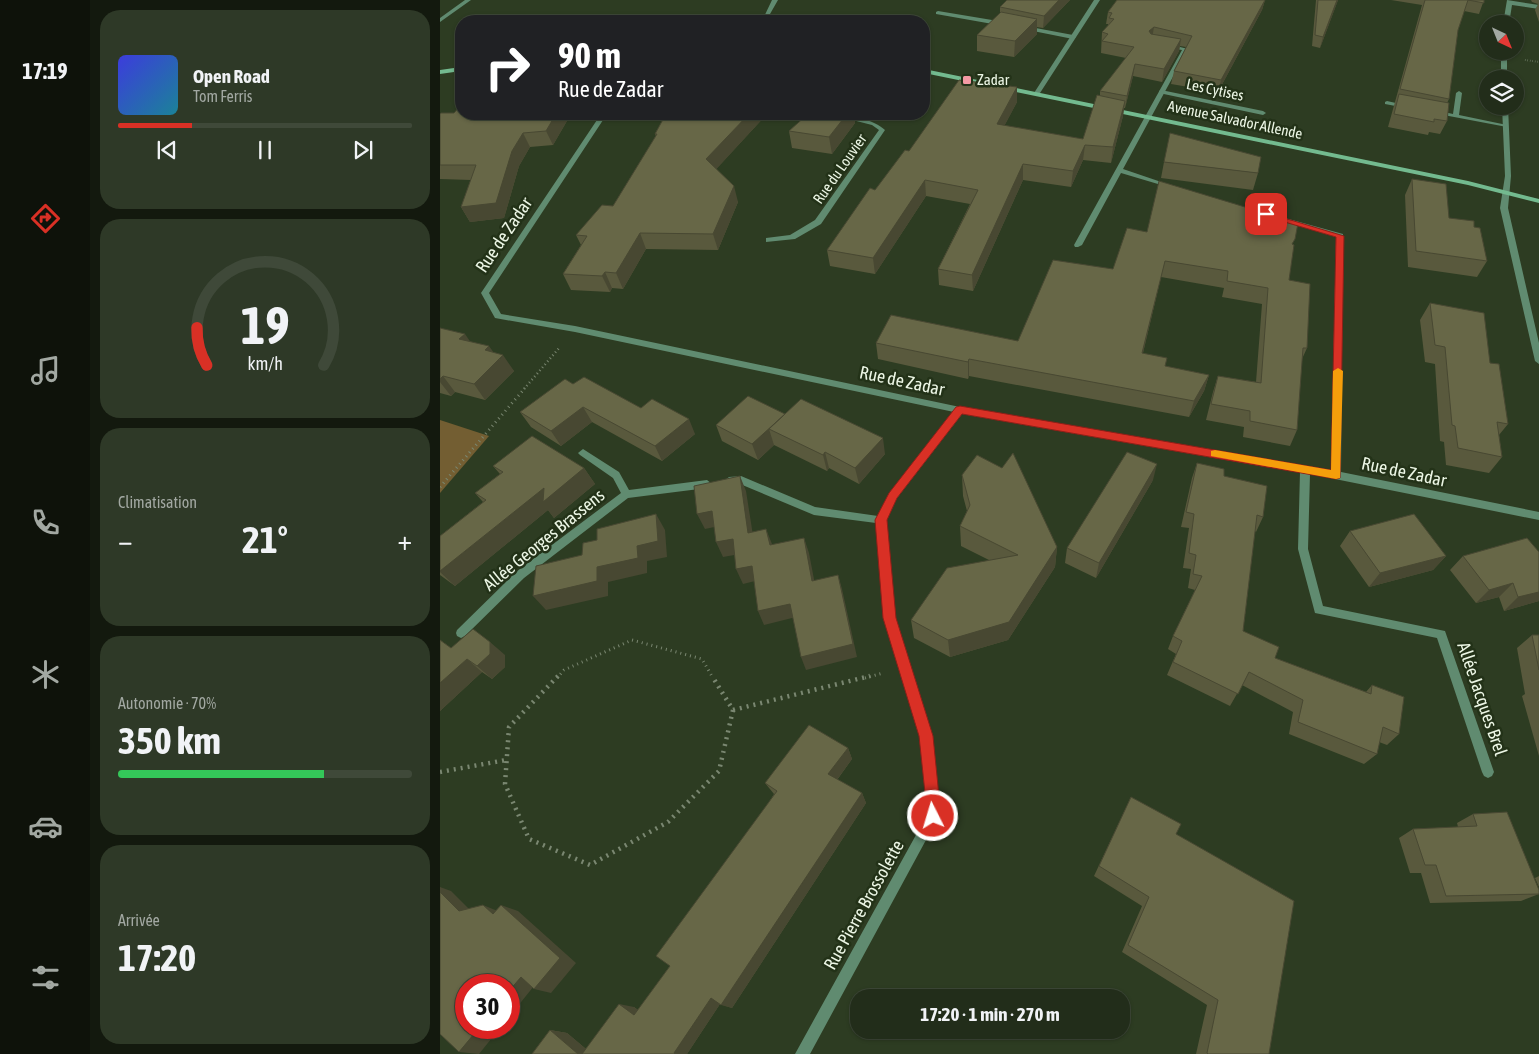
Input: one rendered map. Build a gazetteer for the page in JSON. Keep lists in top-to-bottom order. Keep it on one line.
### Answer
{"streets":{"street":["Les Cytises","Avenue Salvador Allende","Rue du Louvier","Rue de Zadar","Allée Georges Brassens","Allée Jacques Brel","Rue Pierre Brossolette"]},"crossings":[["Les Cytises","Avenue Salvador Allende"],["Rue de Zadar","Allée Jacques Brel"],["Allée Georges Brassens","Rue Pierre Brossolette"]],"places":{"transit":["Zadar"]},"north":"bottom right","page":{"tabs":"17:19","turn":["90 m","Rue de Zadar"],"song":["Open Road","Tom Ferris"],"tile":["Climatisation",["Autonomie · 70%","350 km"],["Arrivée","17:20"]],"heat":["−","21°","+"],"limit":"30","trip":"17:20 · 1 min · 270 m","gauge":["19","km/h"]}}
